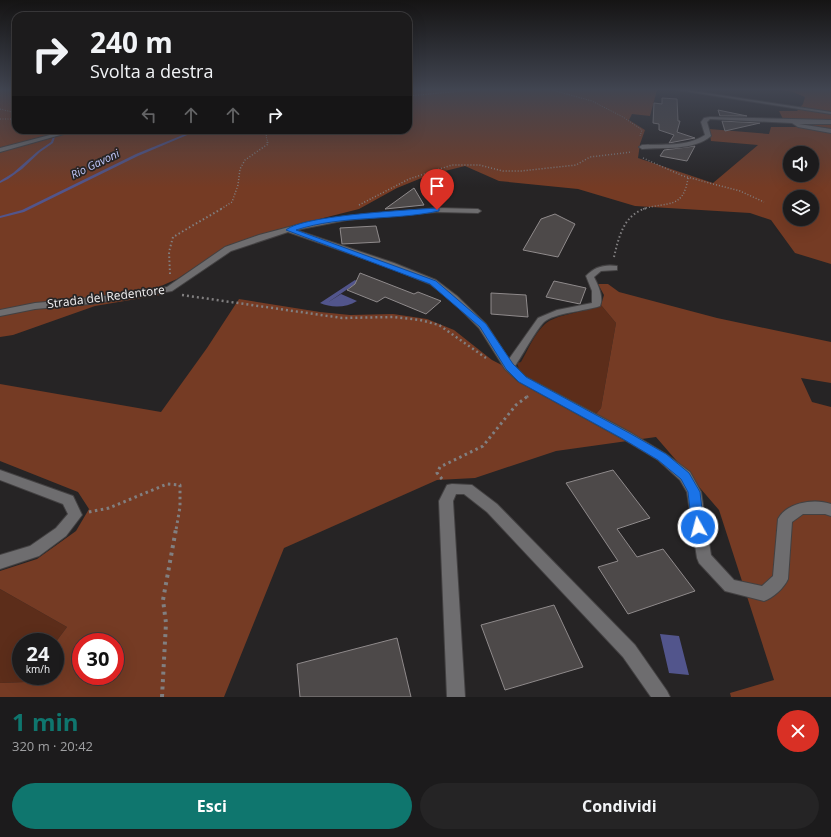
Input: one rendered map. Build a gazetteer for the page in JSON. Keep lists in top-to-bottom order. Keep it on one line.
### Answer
{"streets":{"street":["Strada del Redentore"]},"water":["Rio Gavoni"],"page":{"turn":["240 m","Svolta a destra"],"speed":"24 km/h","limit":"30","heading":["1 min","320 m · 20:42"],"buttons":["Esci","Condividi"]}}
